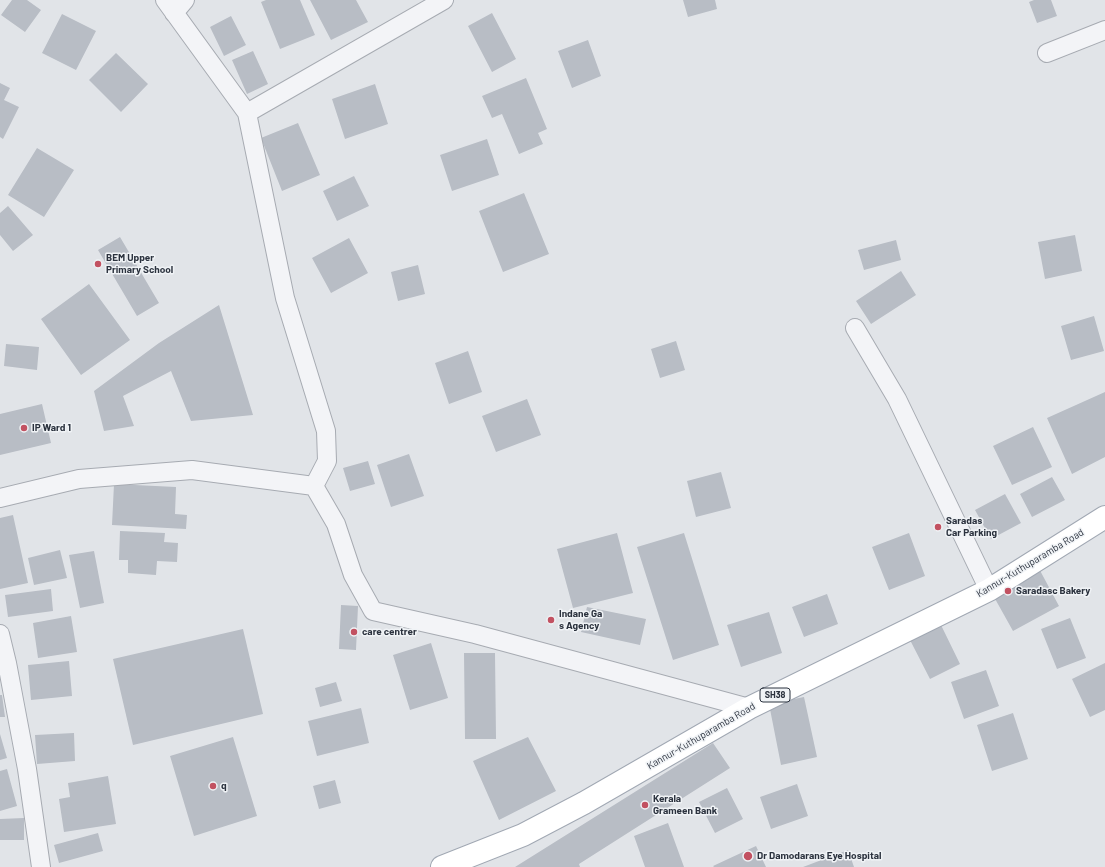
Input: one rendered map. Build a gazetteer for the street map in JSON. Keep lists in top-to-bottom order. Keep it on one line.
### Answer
{"streets":{"main road":["Kannur-Kuthuparamba Road","SH38"]},"places":["BEM Upper Primary School","IP Ward 1","Saradas Car Parking","Saradasc Bakery","Indane Ga s Agency","care centrer","q","Kerala Grameen Bank","Dr Damodarans Eye Hospital"]}
